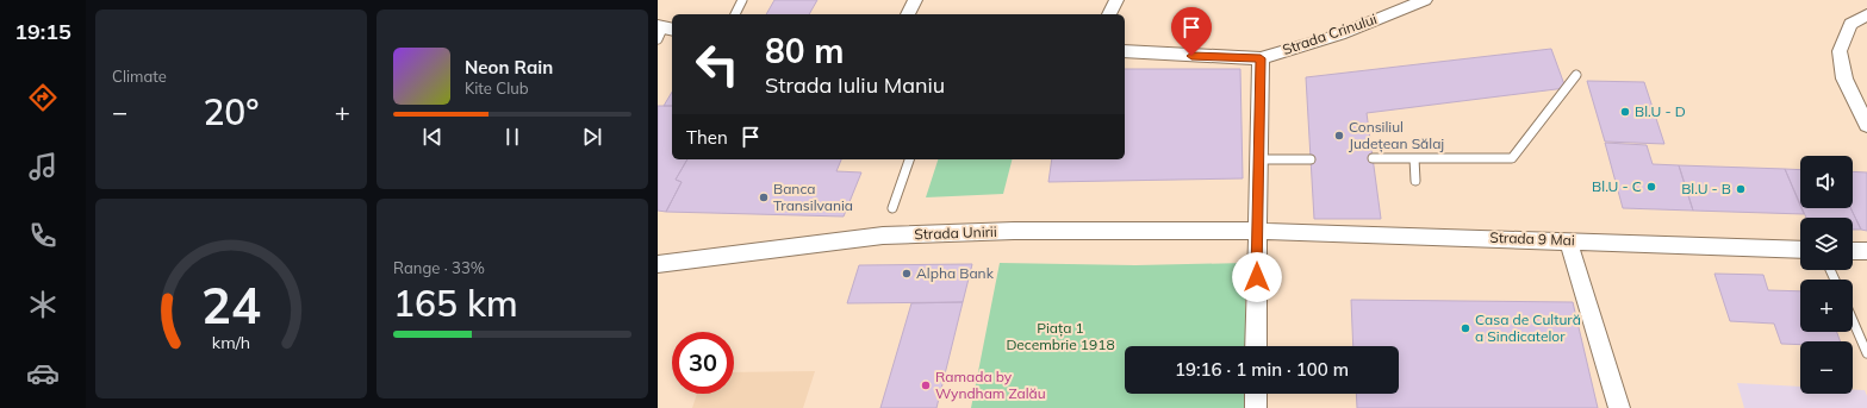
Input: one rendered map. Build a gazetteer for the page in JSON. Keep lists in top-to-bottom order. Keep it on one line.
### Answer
{"streets":{"street":["Strada Crinului","Strada Unirii","Strada 9 Mai"]},"crossings":[["Strada Unirii","Strada 9 Mai"]],"parks":["Piața 1 Decembrie 1918"],"places":["Bl.U - D","Consiliul Județean Sălaj","Bl.U - C","Bl.U - B","Banca Transilvania","Alpha Bank","Casa de Cultură a Sindicatelor","Ramada by Wyndham Zalău"],"page":{"tabs":"19:15","tile":["Climate",["Range · 33%","165 km"]],"turn":["80 m","Strada Iuliu Maniu"],"song":["Neon Rain","Kite Club"],"heat":["−","20°","+"],"then":"Then","map_buttons":["+","−"],"limit":"30","trip":"19:16 · 1 min · 100 m","gauge":["24","km/h"]}}
